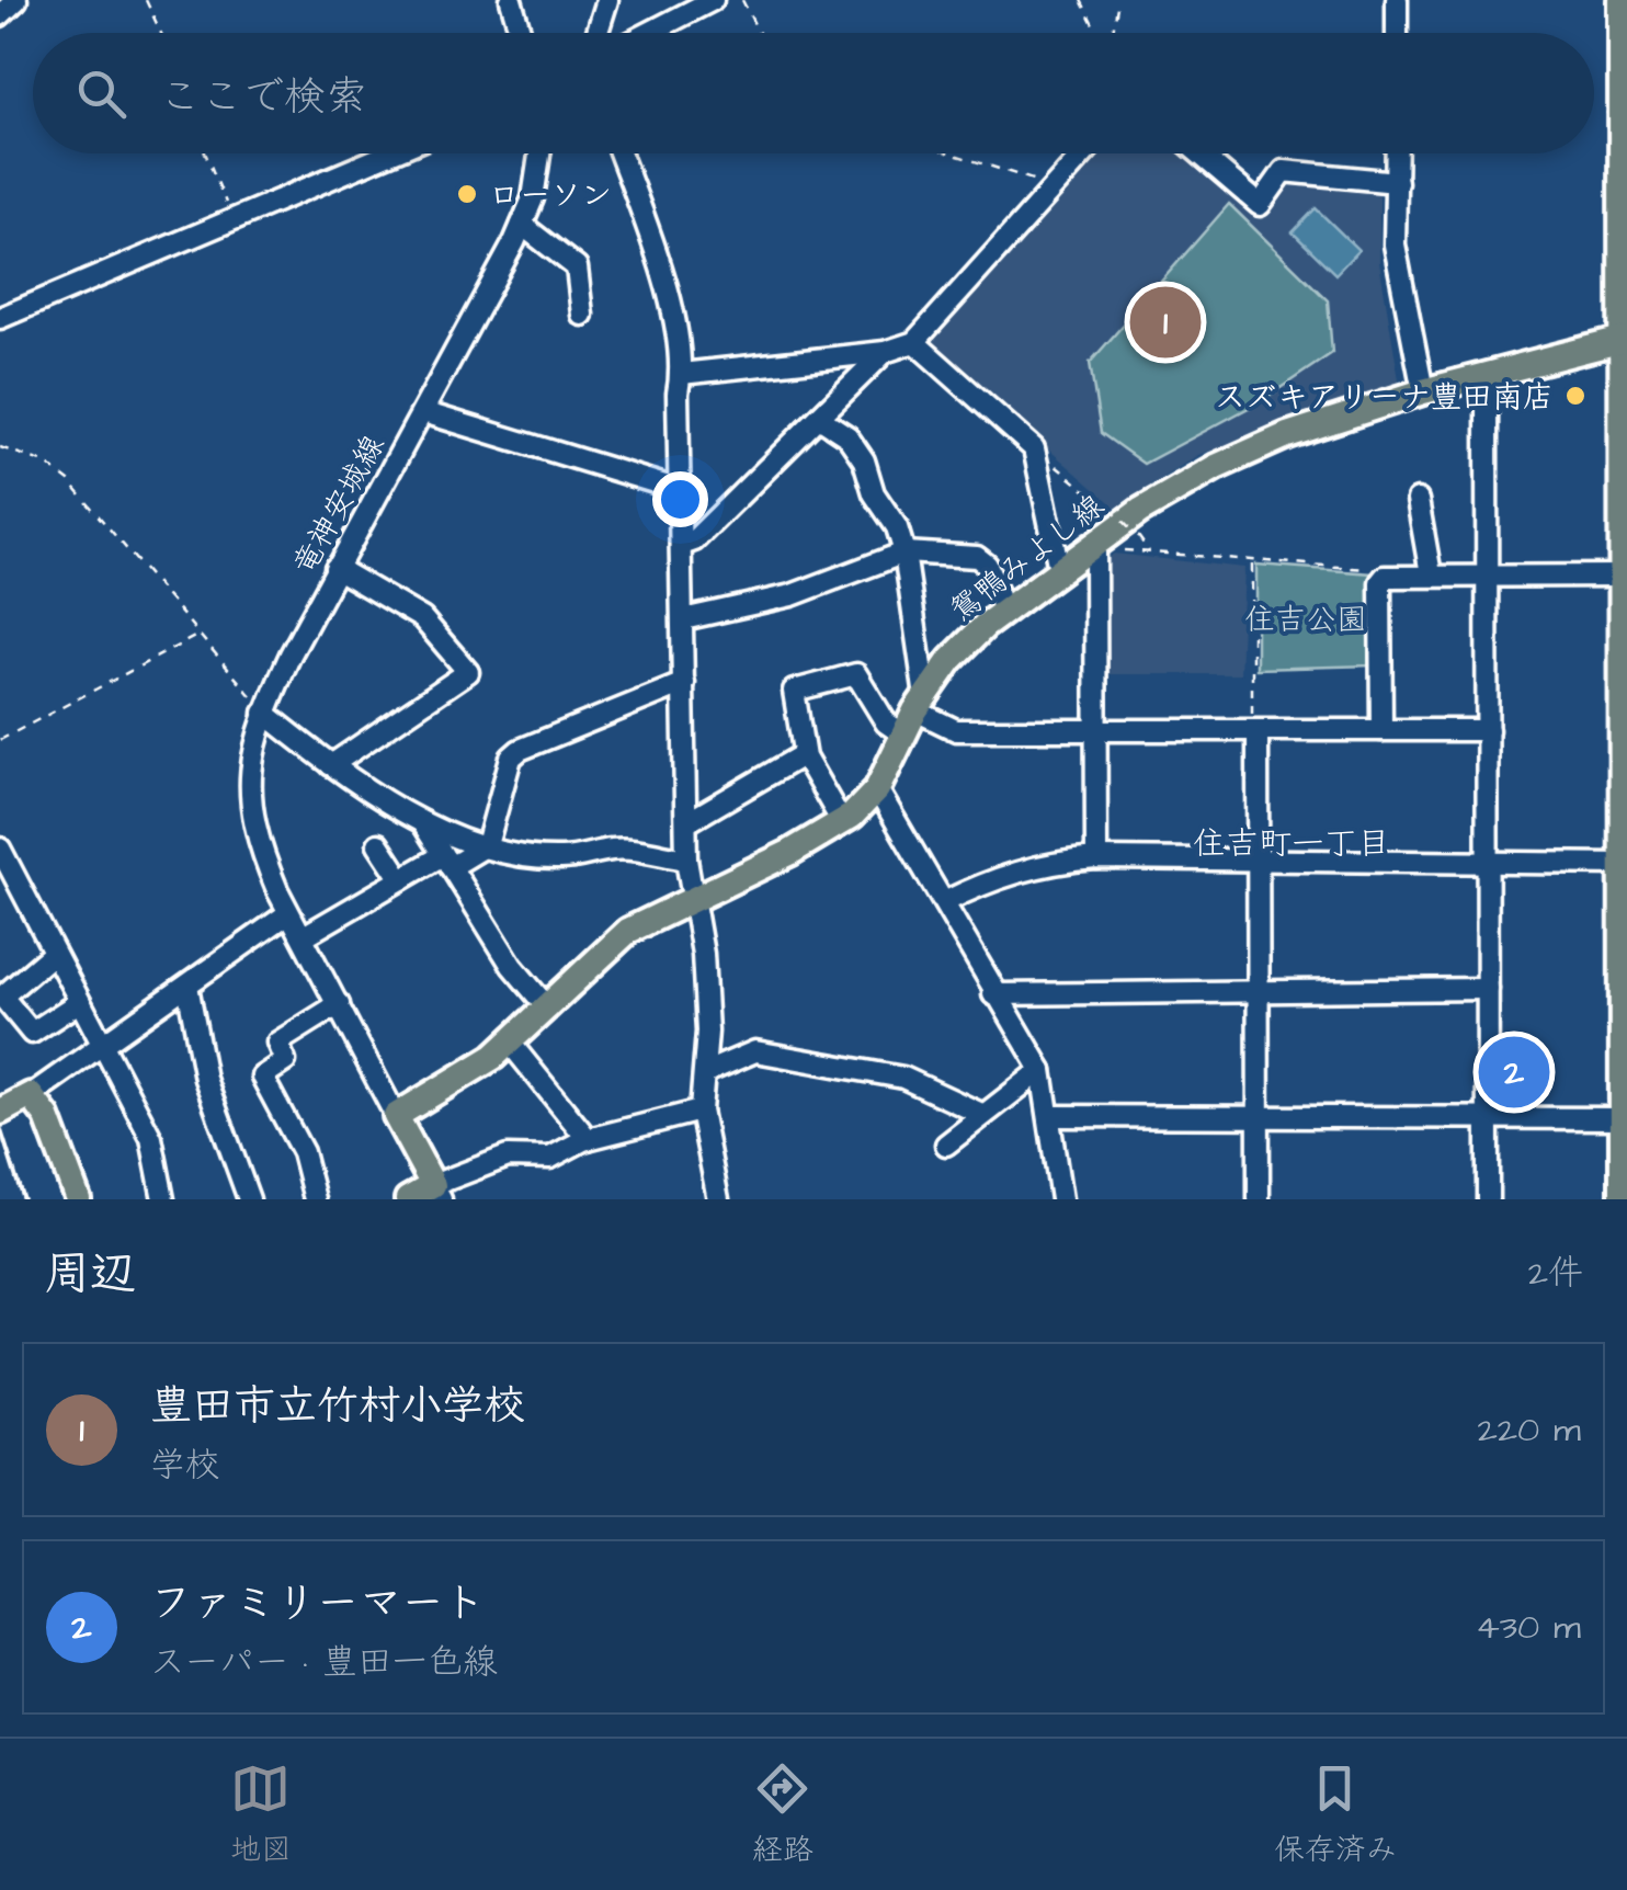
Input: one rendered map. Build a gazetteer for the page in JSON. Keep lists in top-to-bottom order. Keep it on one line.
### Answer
{"streets":{"main road":["鴛鴨みよし線"],"street":["竜神安城線"]},"crossings":[["竜神安城線","鴛鴨みよし線"]],"districts":["住吉町一丁目"],"parks":["住吉公園"],"places":["ローソン","スズキアリーナ豊田南店"],"page":{"search":"ここで検索","pins":["1","2"],"heading":["周辺","2件"],"list":[{"mark":"1","name":"豊田市立竹村小学校","note":"学校","value":"220 m"},{"mark":"2","name":"ファミリーマート","note":"スーパー · 豊田一色線","value":"430 m"}],"nav":["地図","経路","保存済み"]}}
